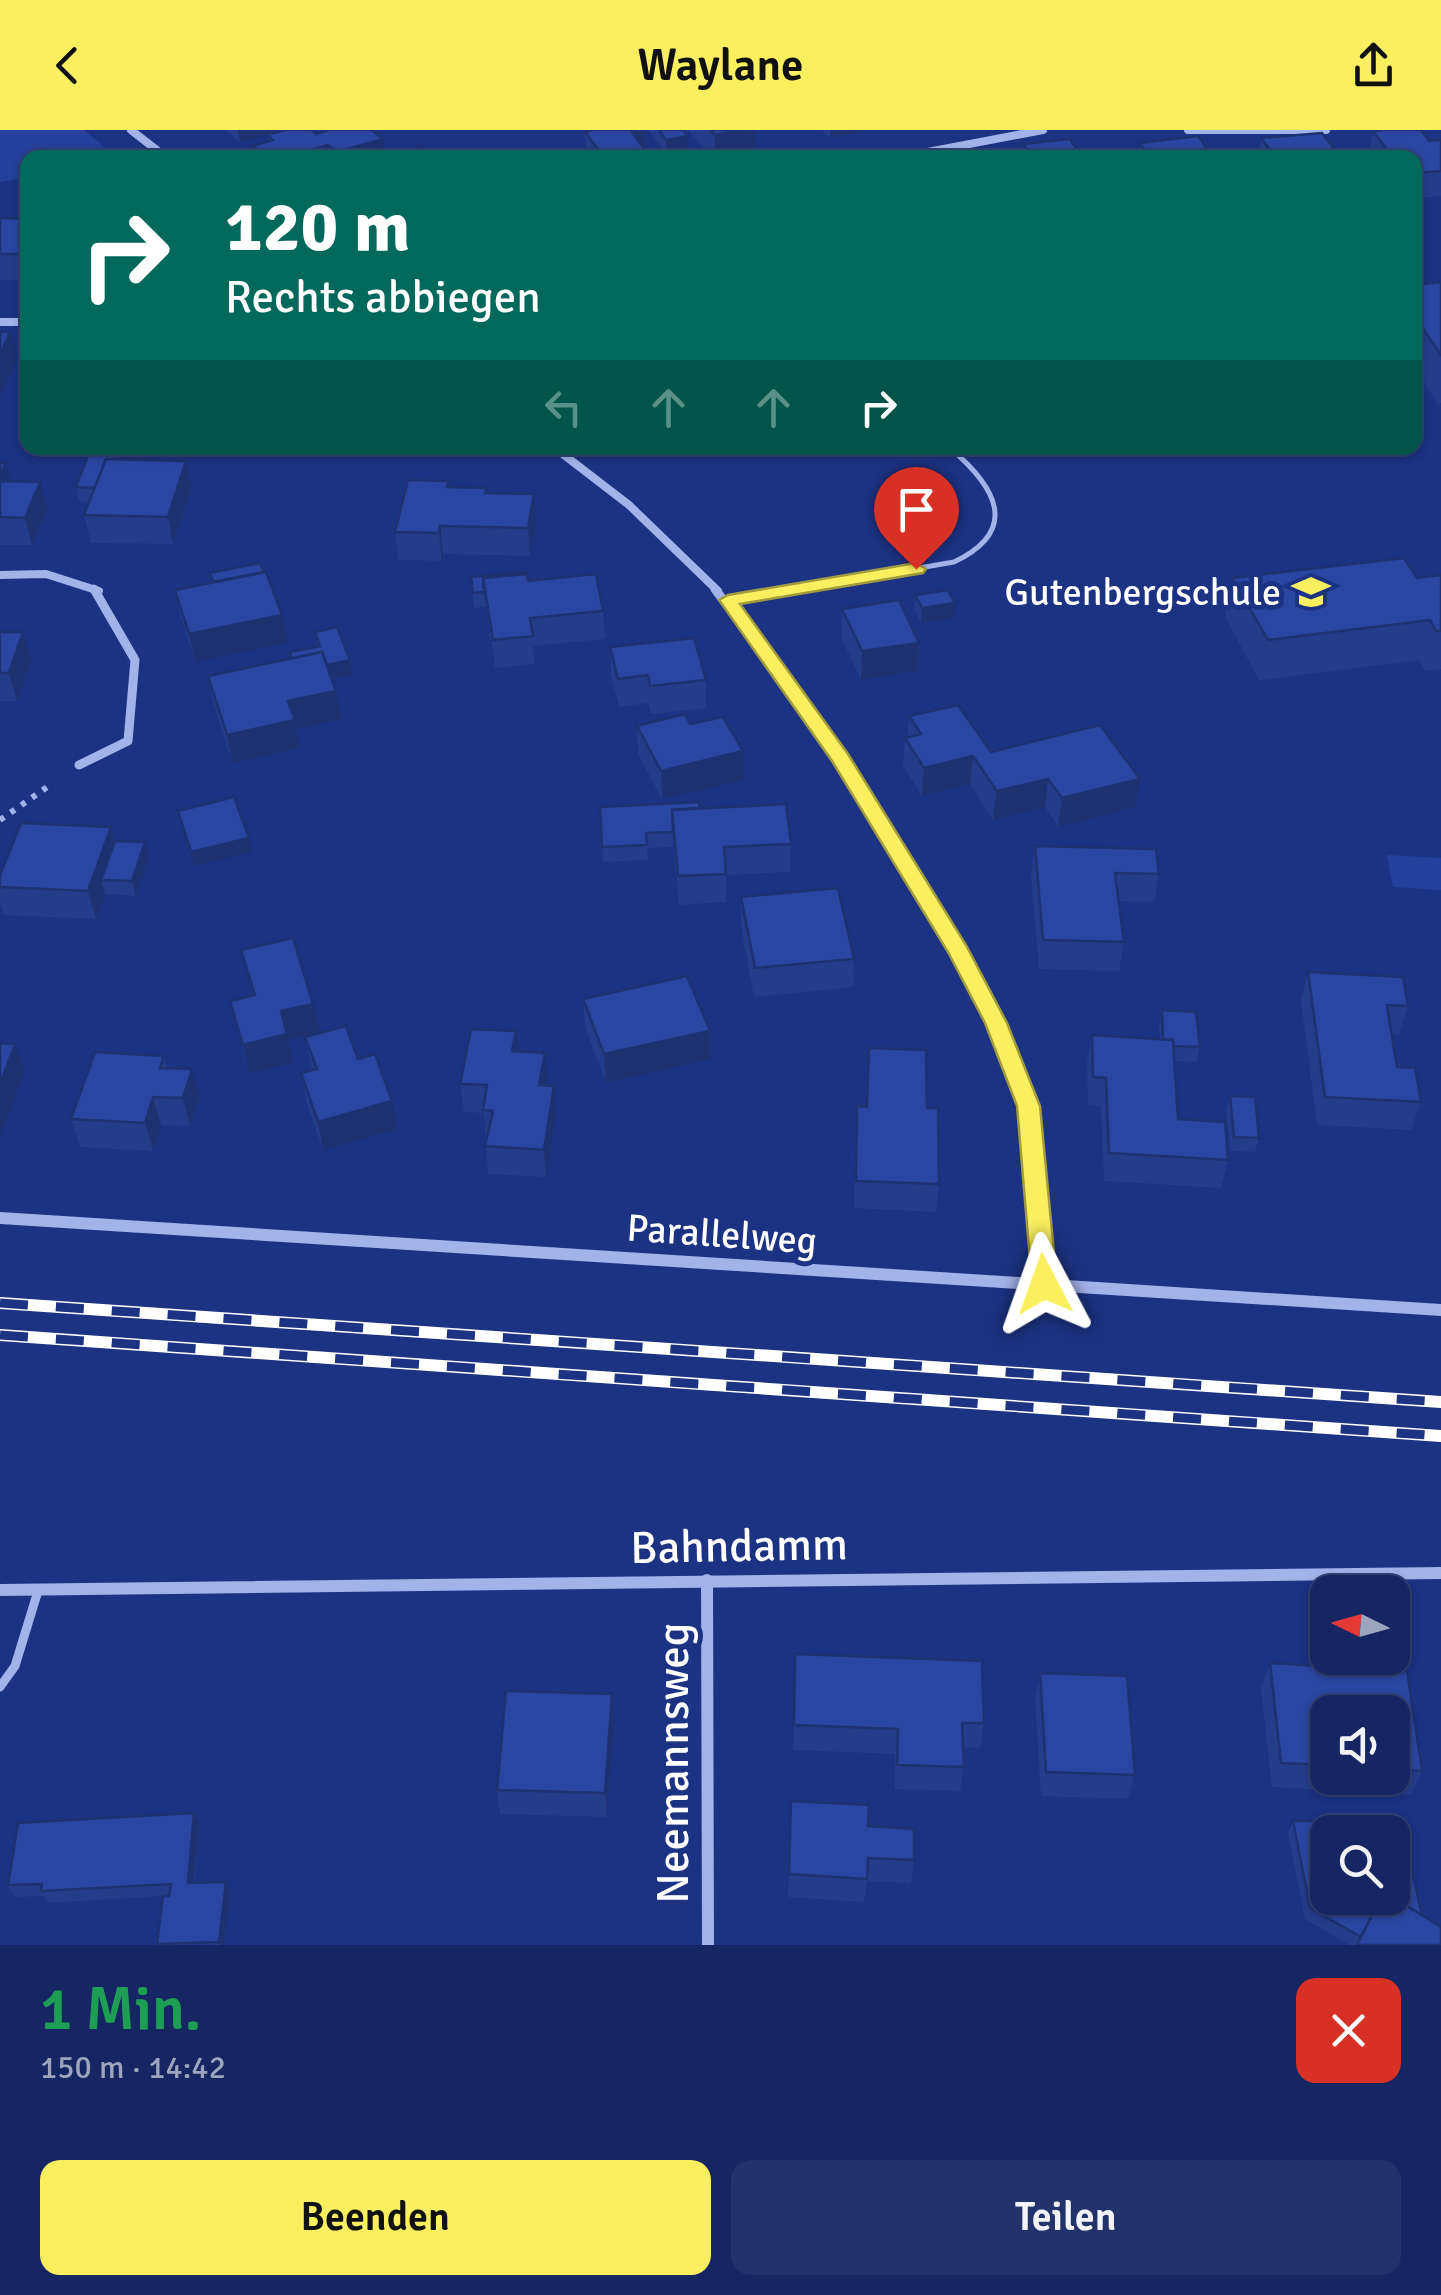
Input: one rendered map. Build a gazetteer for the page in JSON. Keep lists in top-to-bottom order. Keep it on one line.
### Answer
{"streets":{"street":["Parallelweg","Bahndamm","Neemannsweg"]},"crossings":[["Bahndamm","Neemannsweg"]],"places":{"school or university":["Gutenbergschule"]},"north":"left","page":{"header":"Waylane","turn":["120 m","Rechts abbiegen"],"heading":["1 Min.","150 m · 14:42"],"buttons":["Beenden","Teilen"]}}
